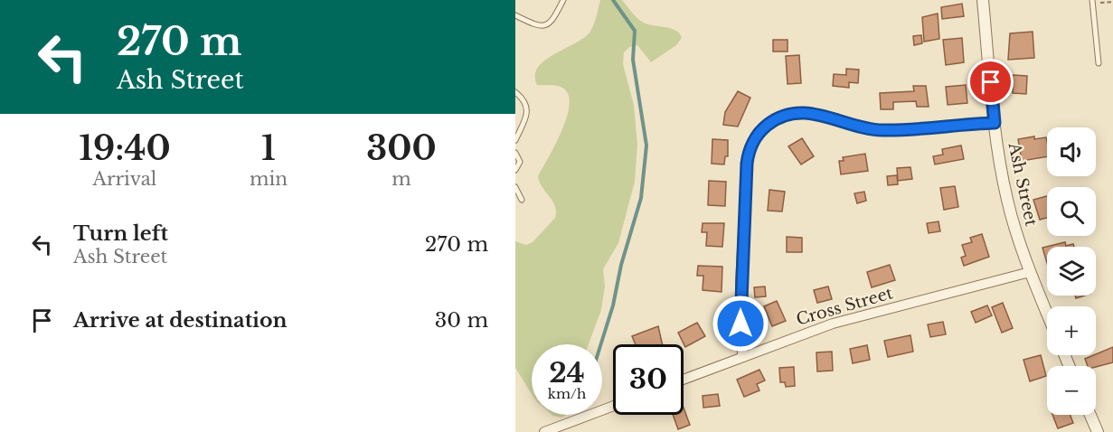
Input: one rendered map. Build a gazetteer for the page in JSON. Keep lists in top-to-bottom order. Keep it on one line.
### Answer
{"streets":{"street":["Ash Street","Cross Street"]},"crossings":[["Ash Street","Cross Street"]],"page":{"turn":["270 m","Ash Street"],"eta":["19:40","Arrival","1","min","300","m"],"map_buttons":["+","−"],"list":[{"name":"Turn left","note":"Ash Street","value":"270 m"},{"name":"Arrive at destination","value":"30 m"}],"speed":"24 km/h","limit":"30"}}
